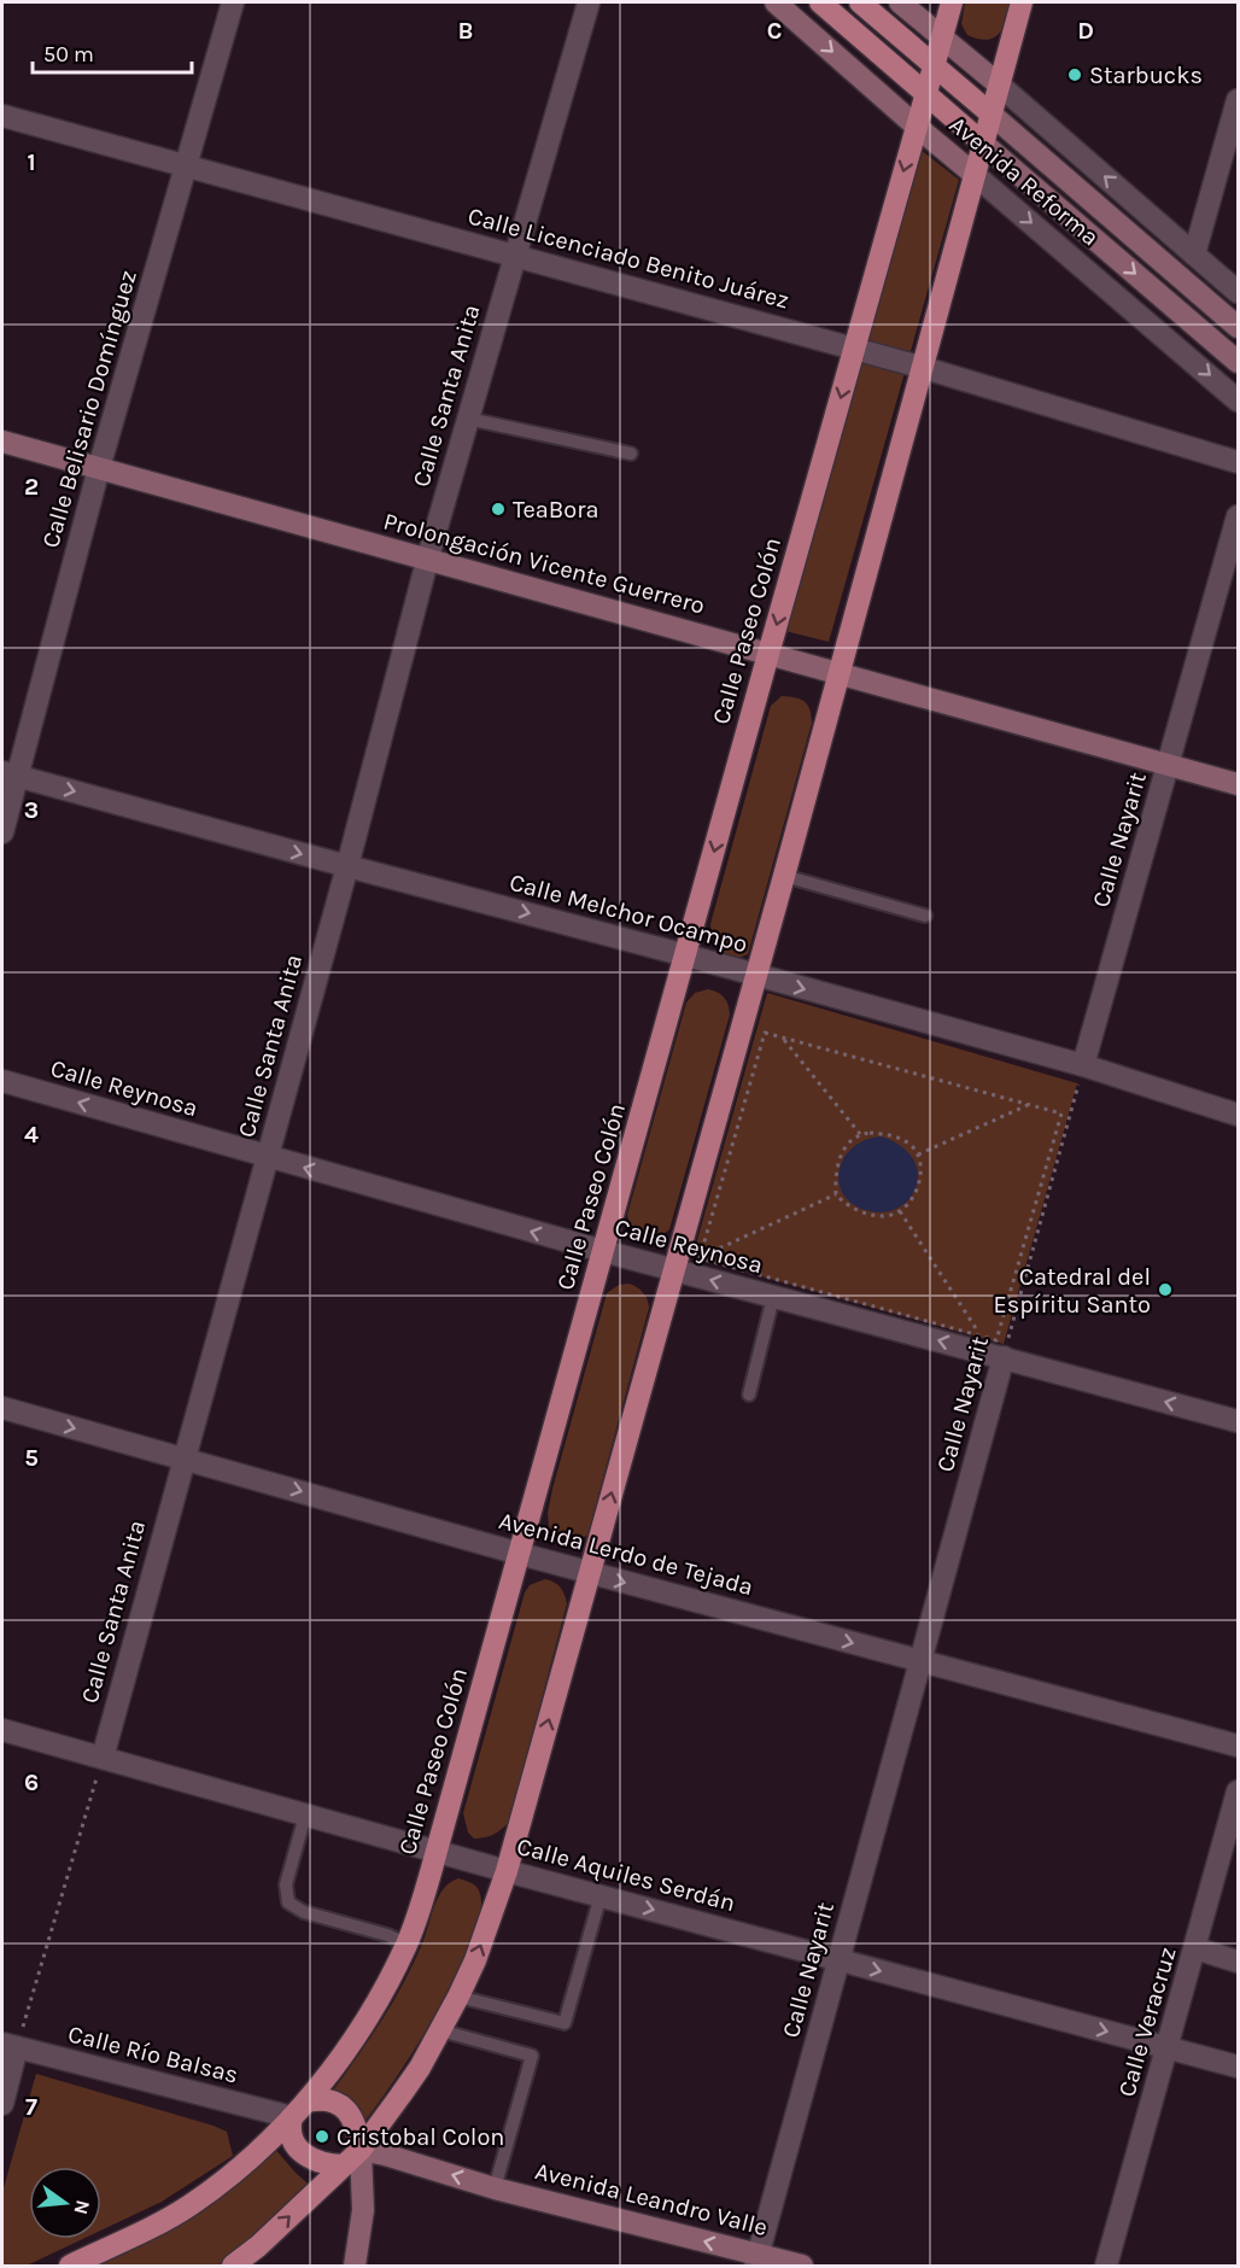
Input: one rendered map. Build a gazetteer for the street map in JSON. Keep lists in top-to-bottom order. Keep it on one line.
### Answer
{"streets":{"main road":["Avenida Reforma","Calle Paseo Colón"],"street":["Calle Licenciado Benito Juárez","Calle Santa Anita","Calle Belisario Domínguez","Prolongación Vicente Guerrero","Calle Nayarit","Calle Melchor Ocampo","Calle Reynosa","Avenida Lerdo de Tejada","Calle Aquiles Serdán","Calle Veracruz","Calle Río Balsas","Avenida Leandro Valle"]},"crossings":[["Avenida Reforma","Calle Paseo Colón"],["Calle Licenciado Benito Juárez","Calle Santa Anita"],["Calle Licenciado Benito Juárez","Calle Belisario Domínguez"],["Calle Licenciado Benito Juárez","Calle Paseo Colón"],["Calle Santa Anita","Prolongación Vicente Guerrero"],["Calle Santa Anita","Calle Melchor Ocampo"],["Calle Santa Anita","Calle Reynosa"],["Calle Santa Anita","Avenida Lerdo de Tejada"],["Calle Santa Anita","Calle Aquiles Serdán"],["Calle Belisario Domínguez","Prolongación Vicente Guerrero"],["Calle Belisario Domínguez","Calle Melchor Ocampo"],["Prolongación Vicente Guerrero","Calle Paseo Colón"],["Prolongación Vicente Guerrero","Calle Nayarit"],["Calle Paseo Colón","Calle Melchor Ocampo"],["Calle Paseo Colón","Calle Reynosa"],["Calle Paseo Colón","Avenida Lerdo de Tejada"],["Calle Paseo Colón","Calle Aquiles Serdán"],["Calle Paseo Colón","Calle Río Balsas"],["Calle Paseo Colón","Avenida Leandro Valle"],["Calle Nayarit","Calle Melchor Ocampo"],["Calle Nayarit","Calle Reynosa"],["Calle Nayarit","Avenida Lerdo de Tejada"],["Calle Nayarit","Calle Aquiles Serdán"],["Calle Nayarit","Avenida Leandro Valle"],["Calle Aquiles Serdán","Calle Veracruz"],["Calle Río Balsas","Avenida Leandro Valle"]],"one_way":["Calle Melchor Ocampo","Calle Reynosa","Avenida Lerdo de Tejada","Calle Aquiles Serdán","Avenida Leandro Valle"],"places":["Starbucks","TeaBora","Catedral del Espíritu Santo","Cristobal Colon"],"scale_bar":"50 m","north":"right","grid":{"columns":["B","C","D"],"rows":["1","2","3","4","5","6","7"]}}
